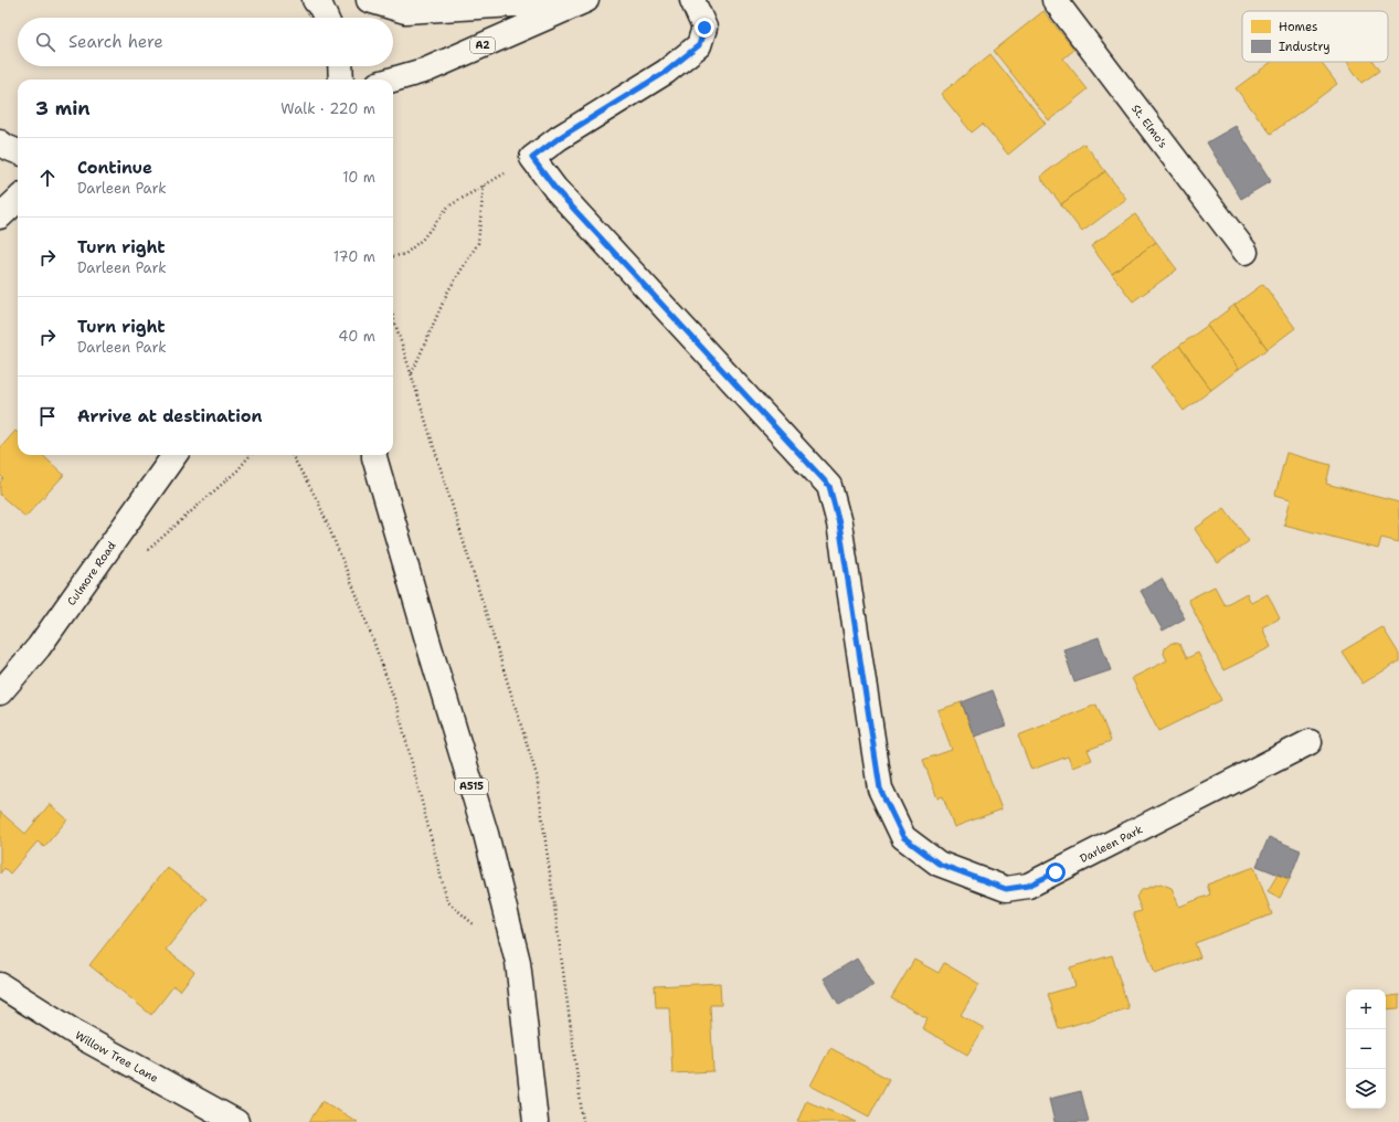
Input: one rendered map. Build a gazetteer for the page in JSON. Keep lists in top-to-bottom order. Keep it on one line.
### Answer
{"streets":{"main road":["A2","St. Elmo's","Culmore Road","A515","Darleen Park","Willow Tree Lane"]},"legend":["Homes","Industry"],"page":{"search":"Search here","heading":["3 min","Walk · 220 m"],"list":[["Continue","Darleen Park","10 m"],["Turn right","Darleen Park","170 m"],["Turn right","Darleen Park","40 m"],"Arrive at destination"],"map_buttons":["+","−"]}}
